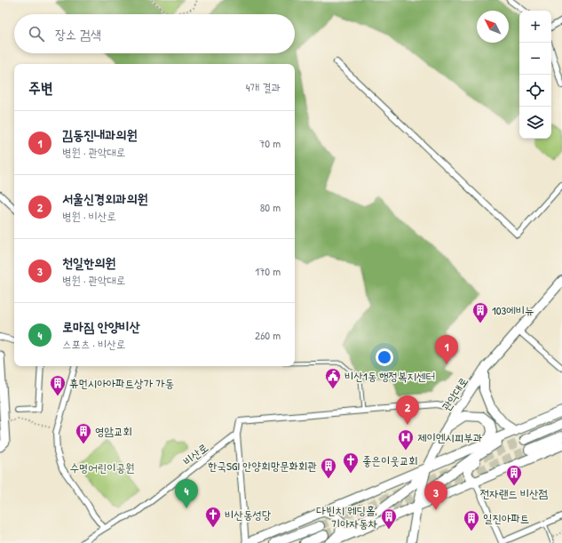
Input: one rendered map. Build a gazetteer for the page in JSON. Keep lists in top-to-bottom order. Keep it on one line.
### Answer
{"streets":{"main road":["관악대로"],"street":["비산로"]},"crossings":[["관악대로","비산로"]],"parks":["수명어린이공원"],"places":{"building":["103에비뉴","휴먼시아아파트상가 가동","영암교회","한국SGI 안양희망문화회관","전자랜드 비산점","다빈치 웨딩홀, 기아자동차","일진아파트"],"public building":["비산1동 행정복지센터"],"hospital":["제이엔시피부과"],"church":["좋은이웃교회","비산동성당"]},"north":"top left","page":{"map_buttons":["+","−"],"search":"장소 검색","heading":["주변","4개 결과"],"list":[{"mark":"1","name":"김동진내과의원","note":"병원 · 관악대로","value":"70 m"},{"mark":"2","name":"서울신경외과의원","note":"병원 · 비산로","value":"80 m"},{"mark":"3","name":"천일한의원","note":"병원 · 관악대로","value":"170 m"},{"mark":"4","name":"로마짐 안양비산","note":"스포츠 · 비산로","value":"260 m"}],"pins":["1","2","4","3"]}}
